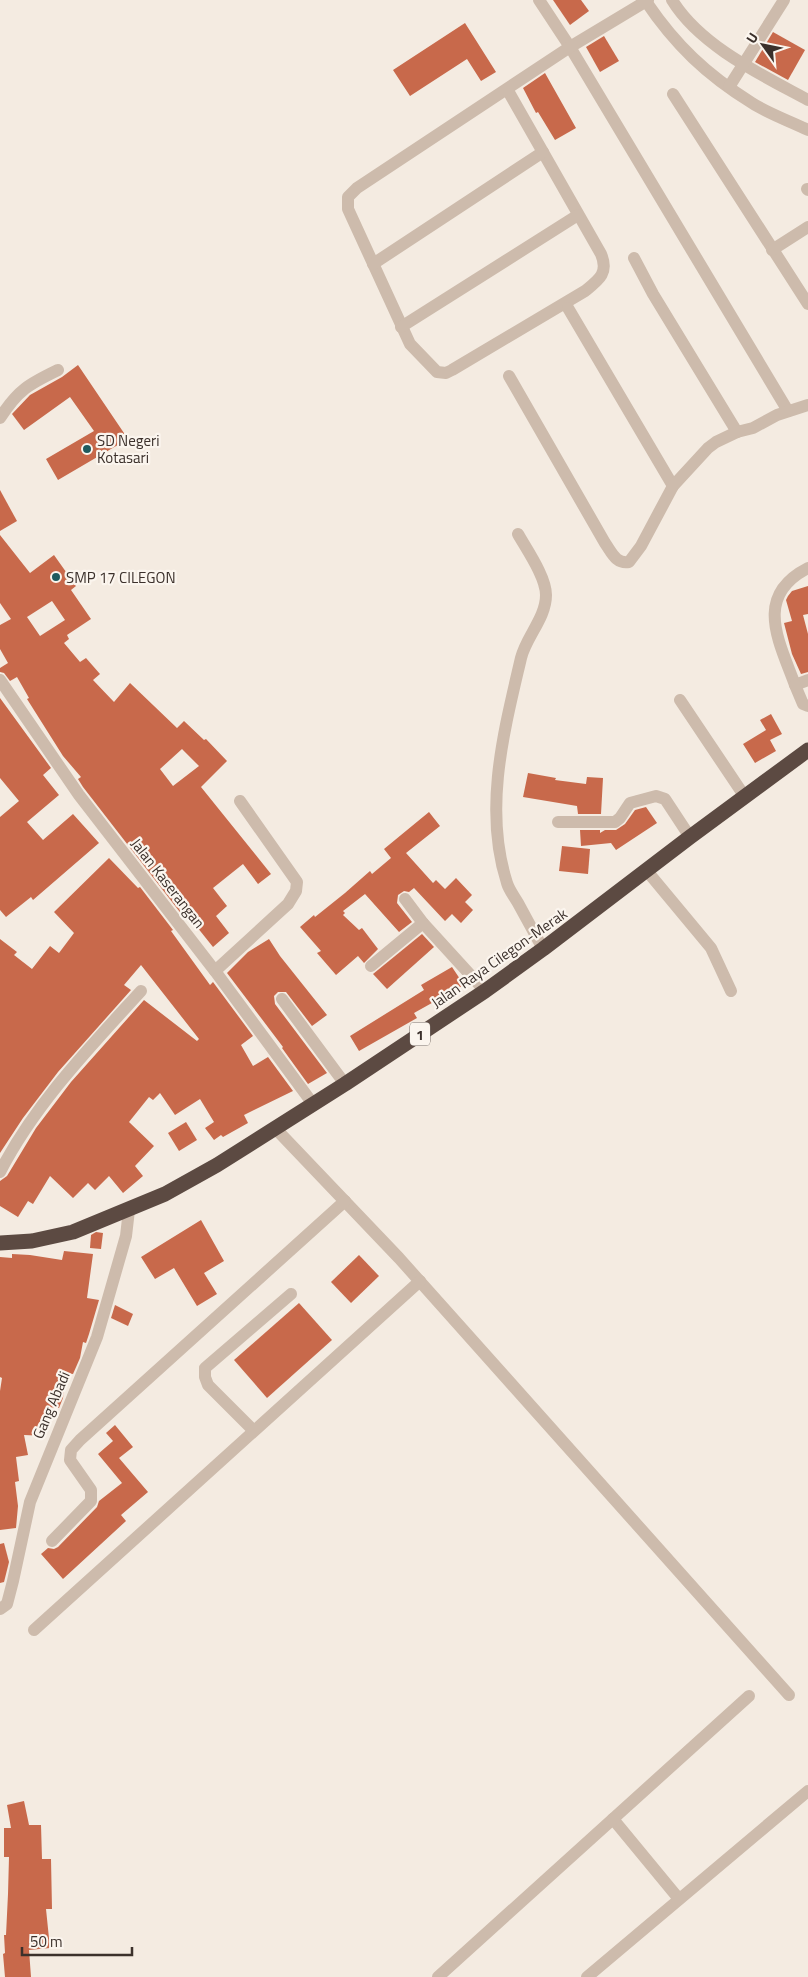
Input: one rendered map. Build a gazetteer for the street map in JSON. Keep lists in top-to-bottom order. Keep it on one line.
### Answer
{"streets":{"highway":["Jalan Raya Cilegon-Merak","1"],"street":["Jalan Kaserangan","Gang Abadi"]},"crossings":[["Jalan Kaserangan","Jalan Raya Cilegon-Merak"],["Jalan Raya Cilegon-Merak","Gang Abadi"]],"places":["SD Negeri Kotasari","SMP 17 CILEGON"],"scale_bar":"50 m","north":"top left"}
